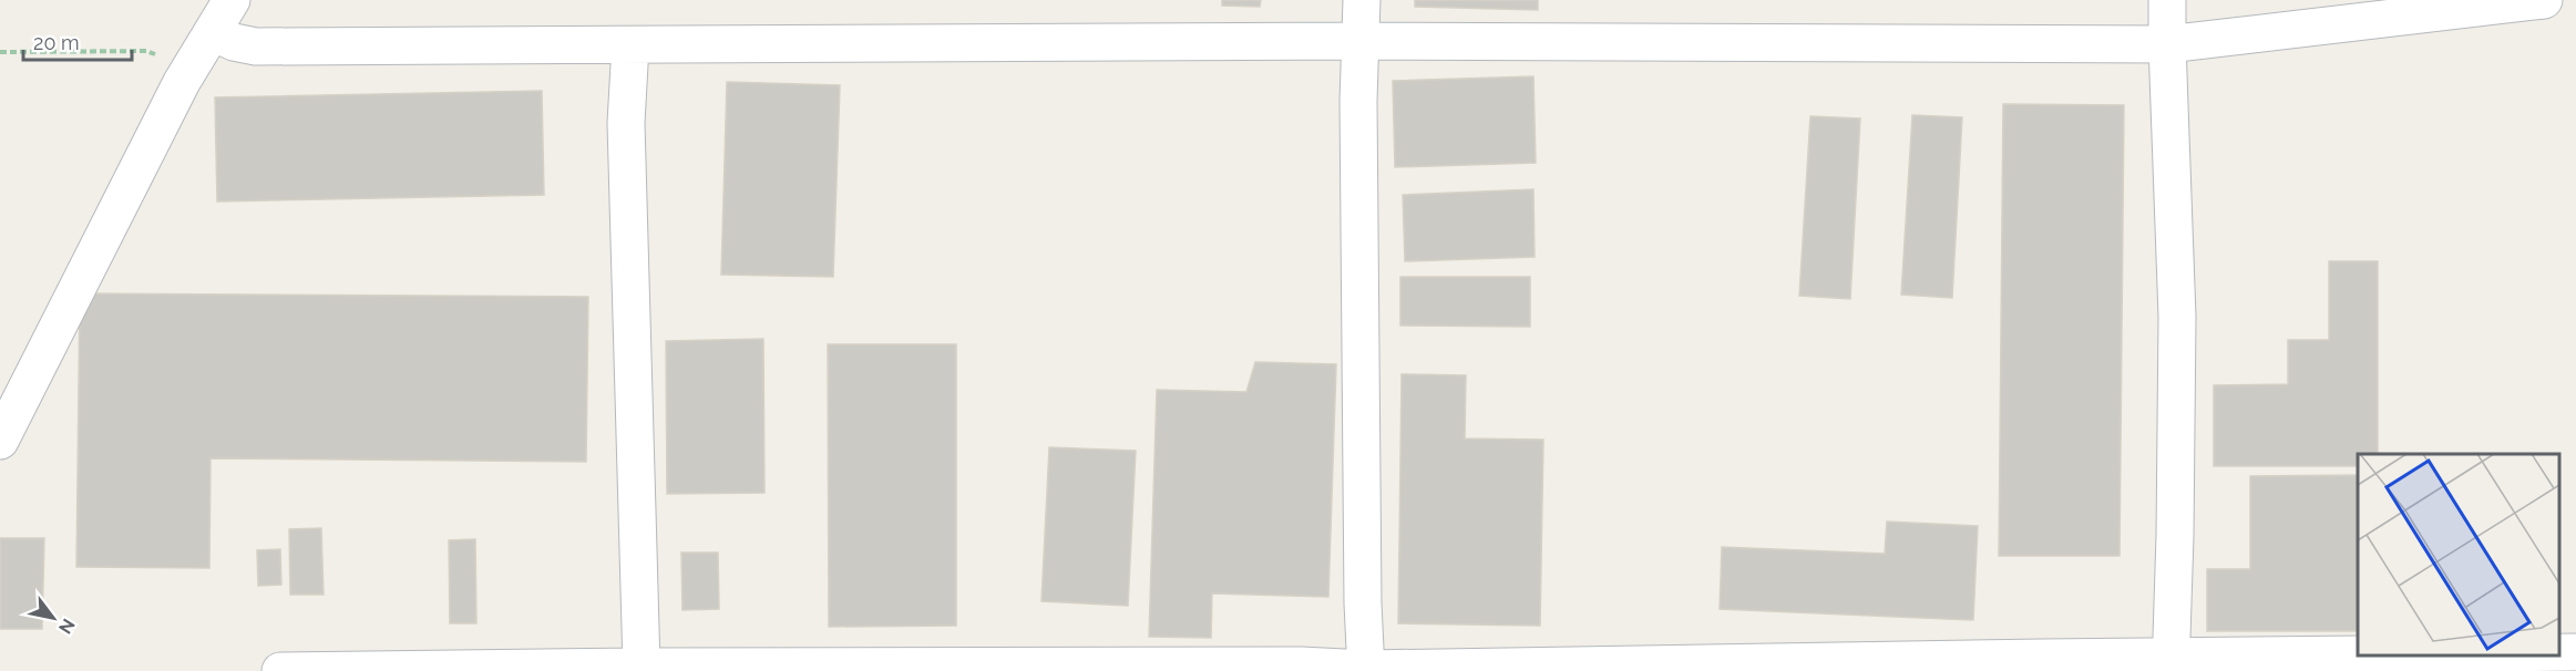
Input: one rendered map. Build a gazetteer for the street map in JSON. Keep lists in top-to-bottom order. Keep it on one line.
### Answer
{"scale_bar":"20 m","north":"bottom right"}
